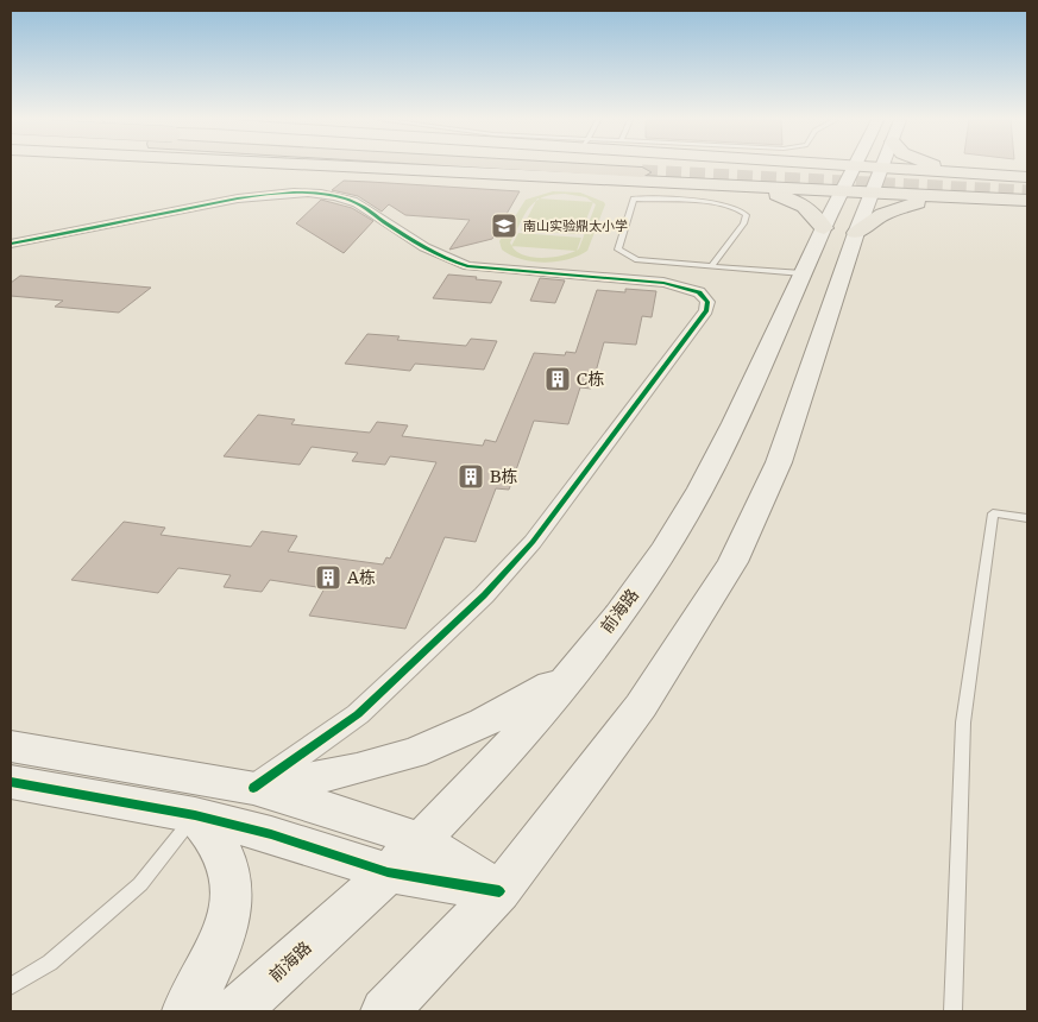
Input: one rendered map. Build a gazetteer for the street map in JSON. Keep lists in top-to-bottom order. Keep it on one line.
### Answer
{"streets":{"main road":["前海路"]},"places":{"school or university":["南山实验鼎太小学"],"building":["C栋","B栋","A栋"]}}
